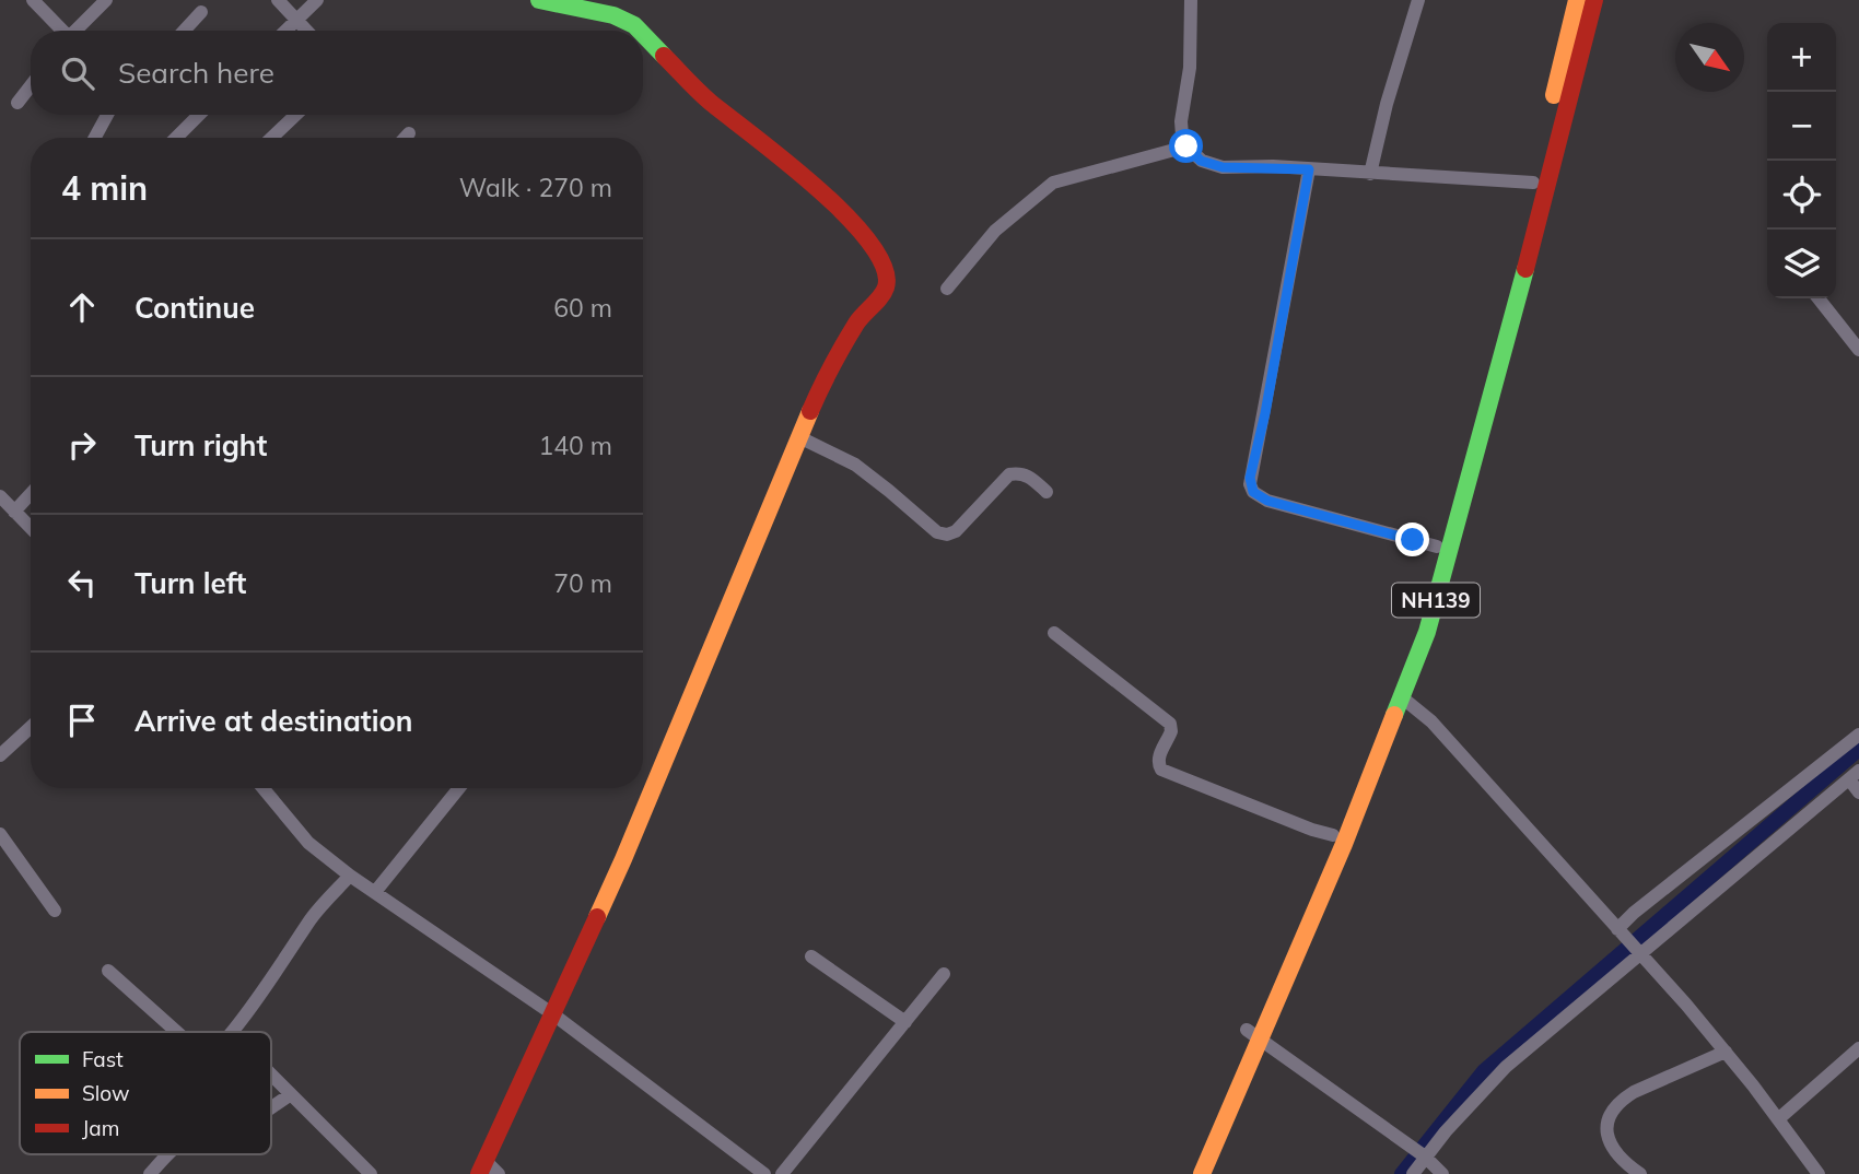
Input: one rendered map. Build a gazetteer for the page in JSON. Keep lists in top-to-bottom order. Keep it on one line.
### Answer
{"streets":{"main road":["NH139"]},"legend":["Fast","Slow","Jam"],"north":"bottom right","page":{"map_buttons":["+","−"],"search":"Search here","heading":["4 min","Walk · 270 m"],"list":[["Continue","60 m"],["Turn right","140 m"],["Turn left","70 m"],"Arrive at destination"]}}
